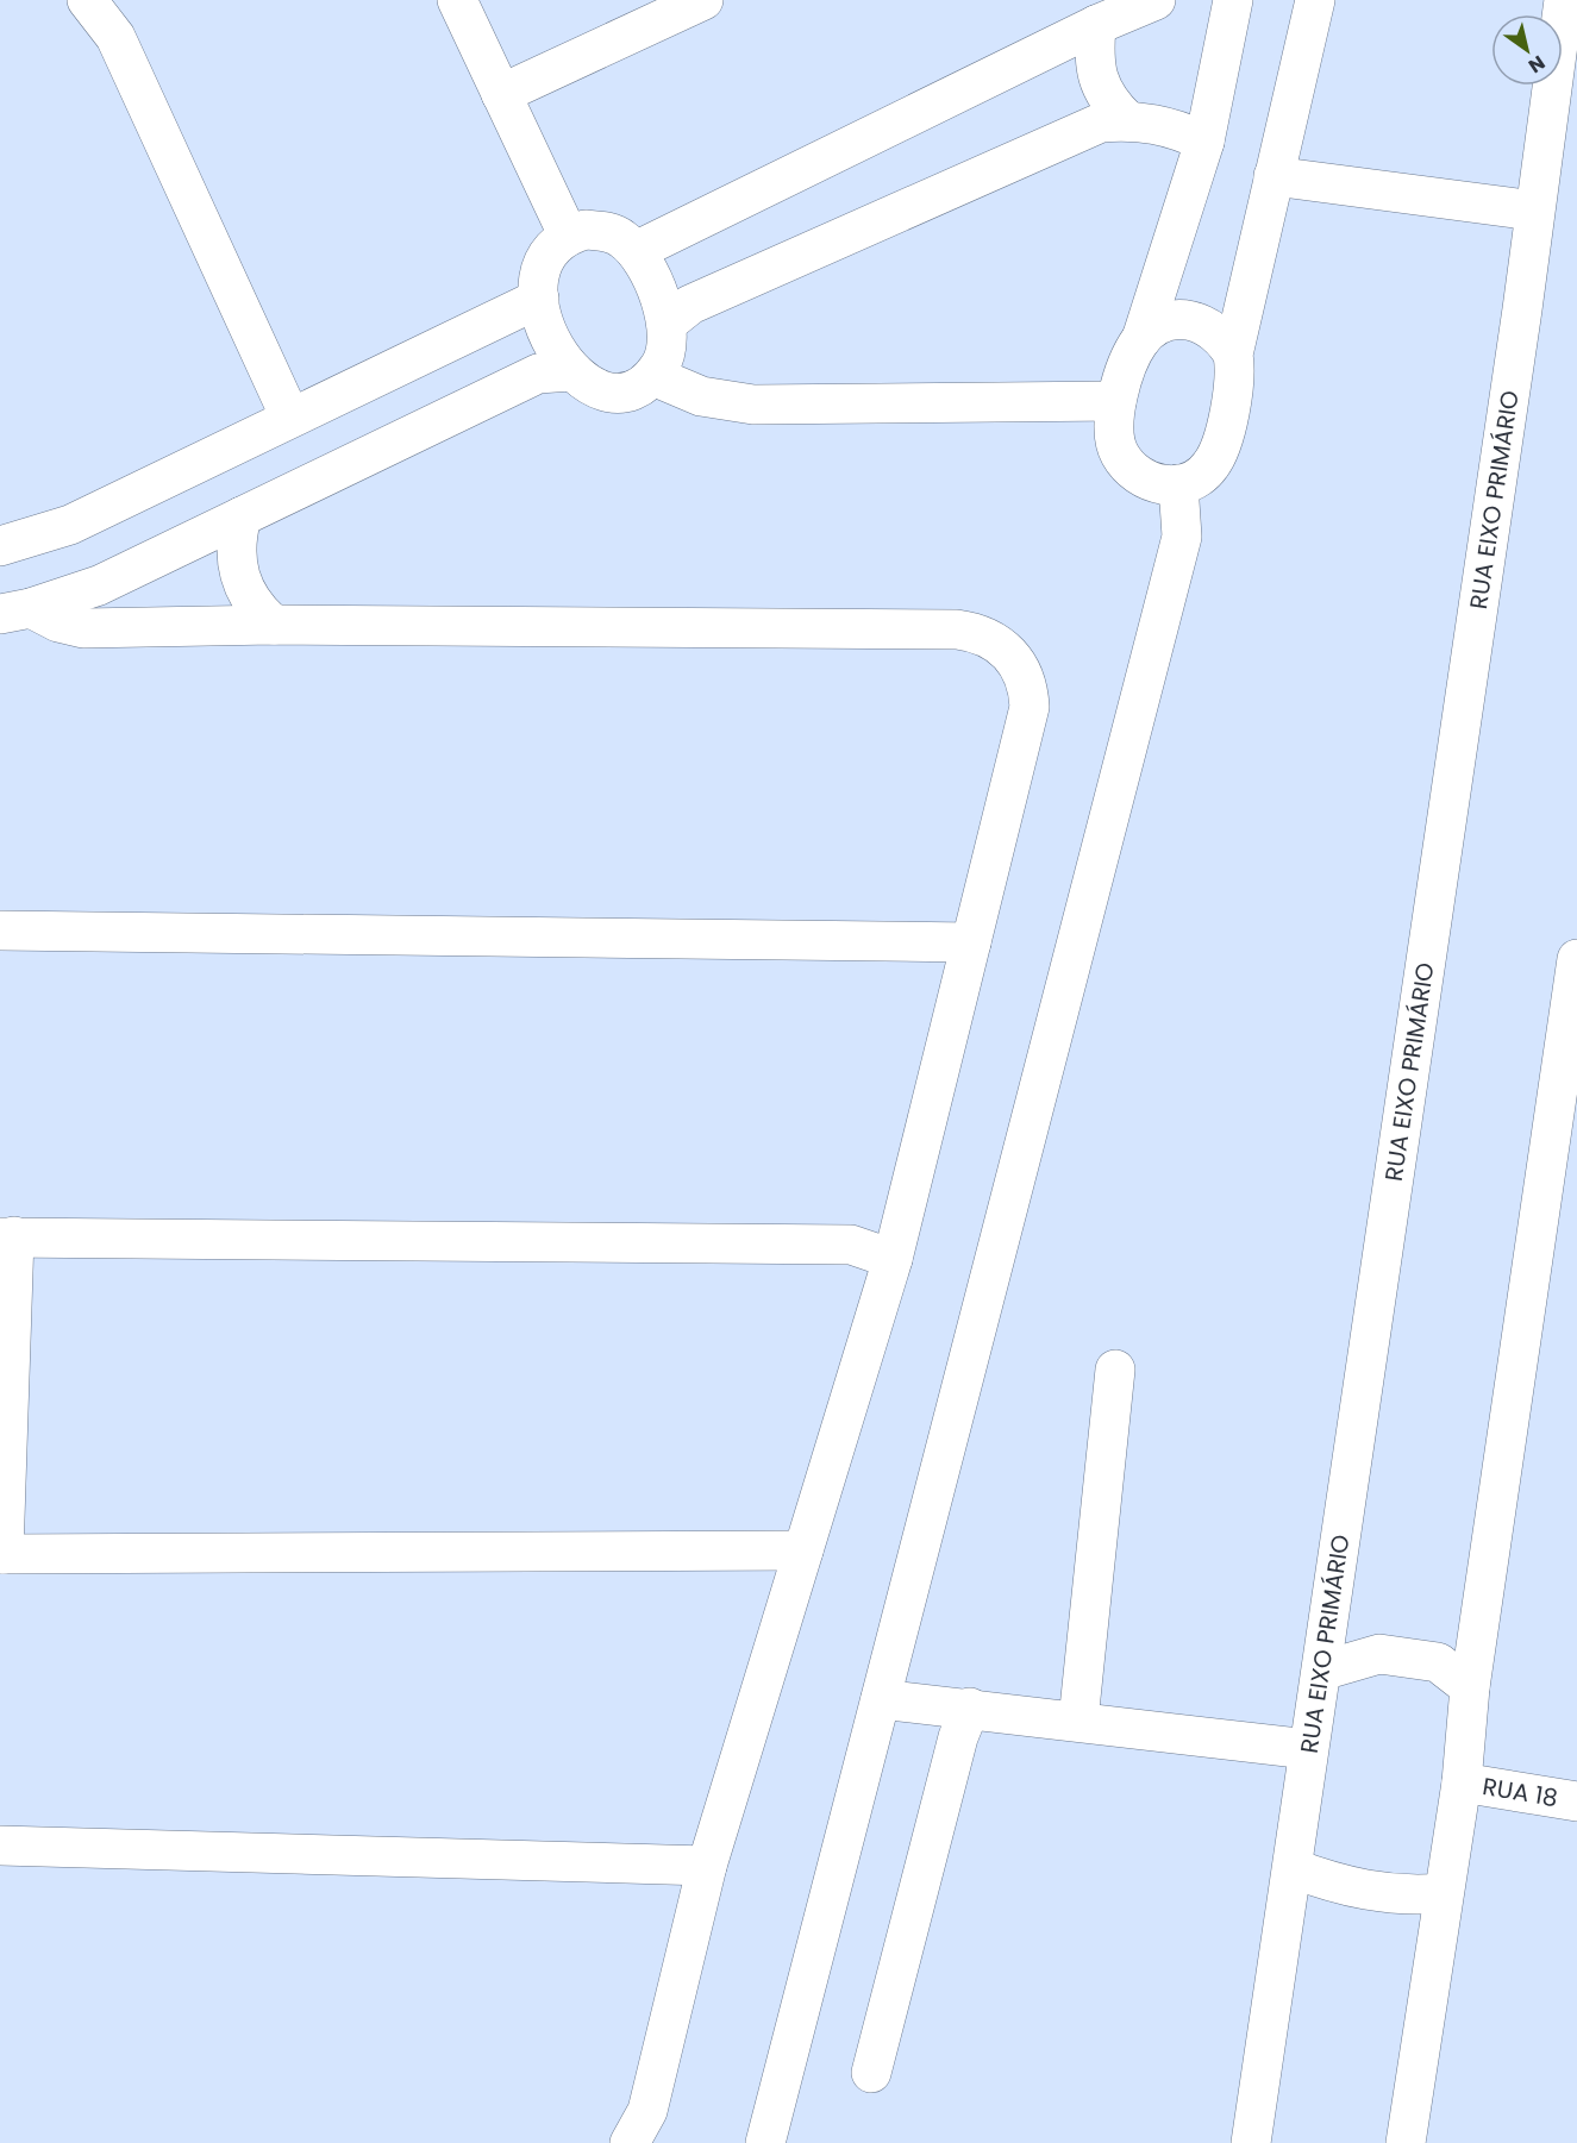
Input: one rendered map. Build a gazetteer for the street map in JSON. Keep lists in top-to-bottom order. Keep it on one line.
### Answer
{"streets":{"street":["RUA EIXO PRIMÁRIO","RUA 18"]},"north":"bottom right"}
